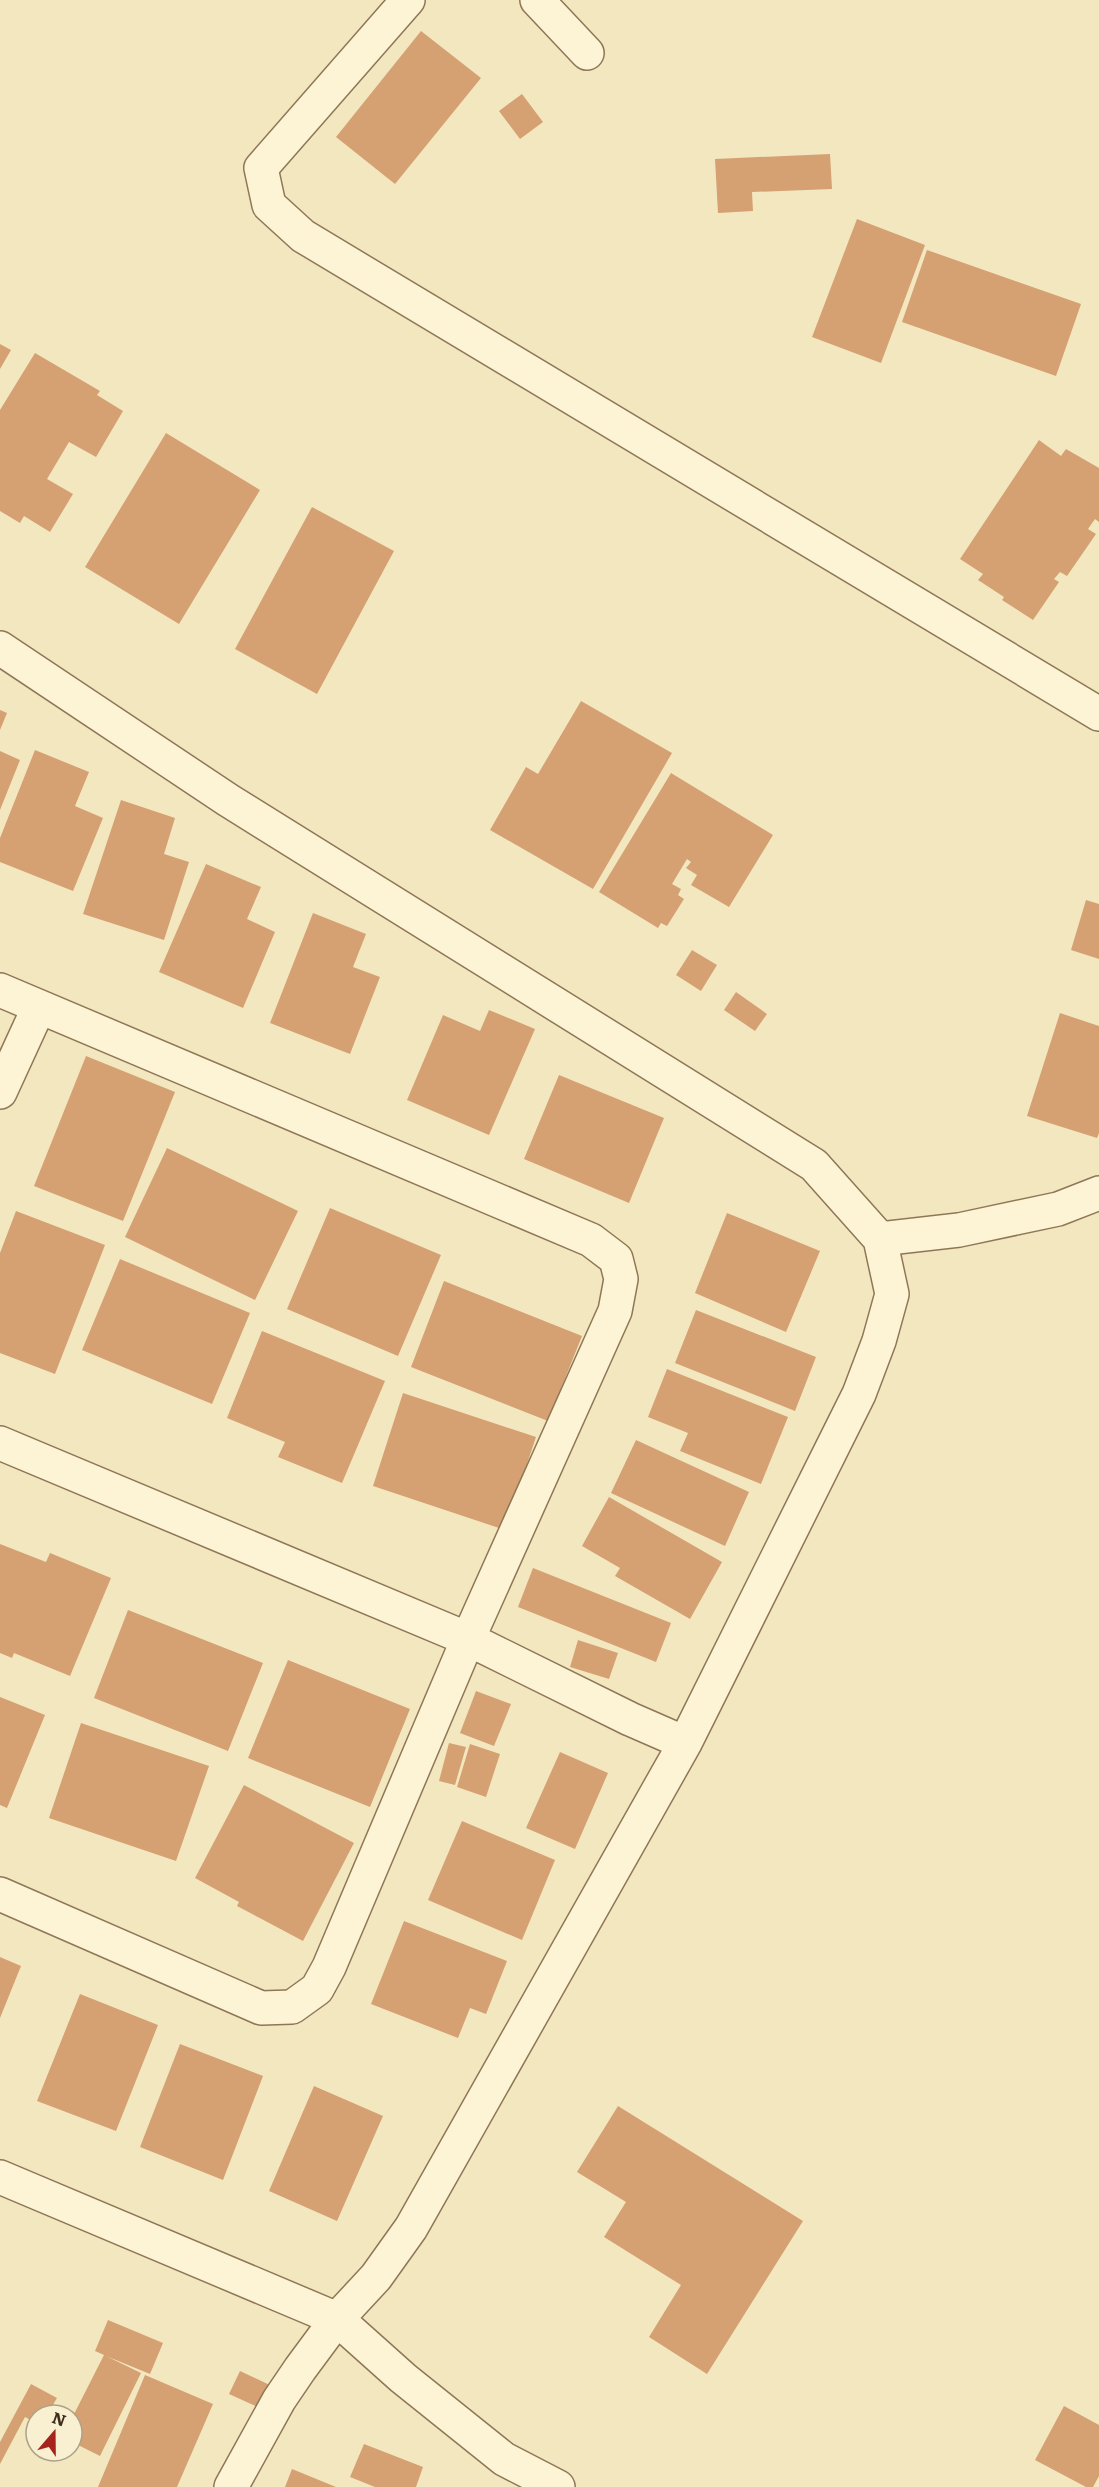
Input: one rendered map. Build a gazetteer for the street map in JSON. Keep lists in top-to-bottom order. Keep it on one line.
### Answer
{"north":"top"}
